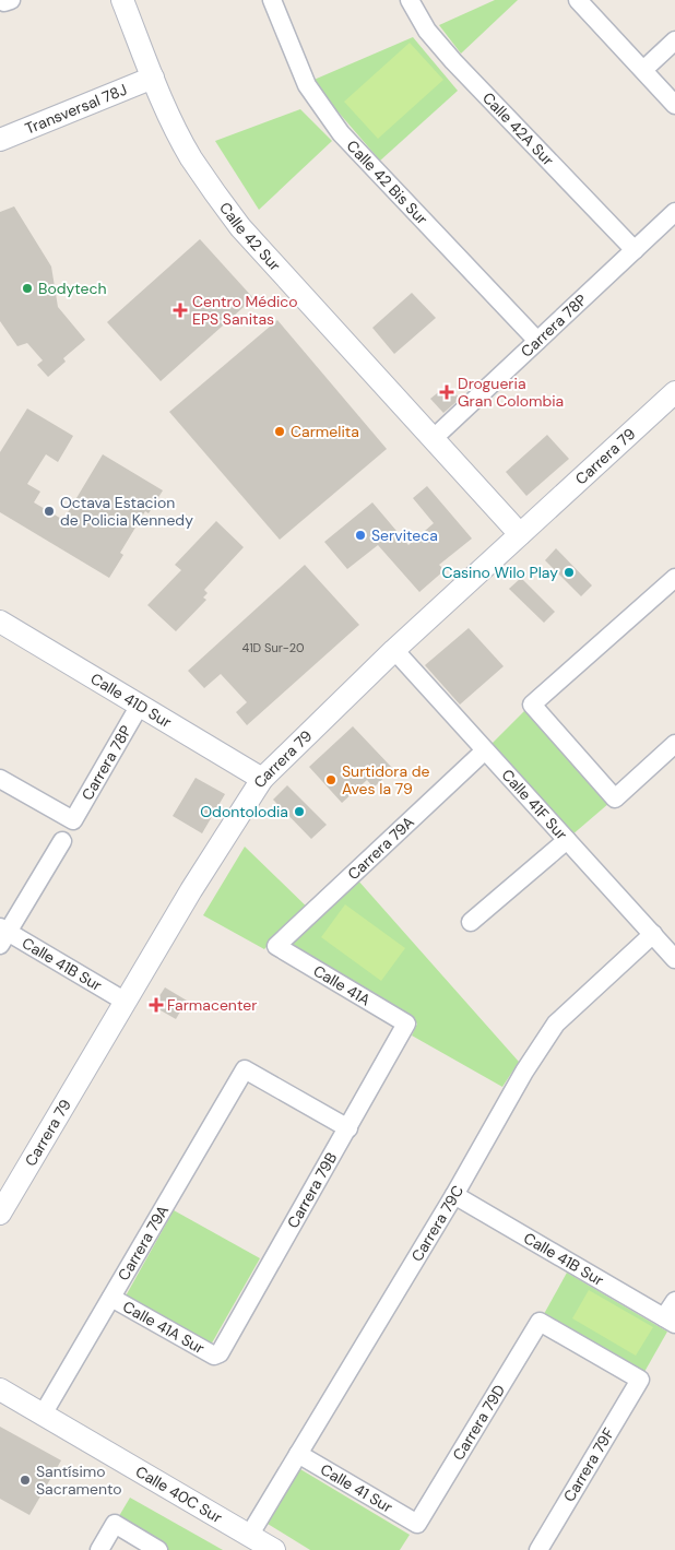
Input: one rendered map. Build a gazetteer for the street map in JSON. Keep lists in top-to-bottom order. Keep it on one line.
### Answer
{"streets":{"street":["Transversal 78J","Calle 42A Sur","Calle 42 Bis Sur","Calle 42 Sur","Carrera 78P","Carrera 79","Calle 41D Sur","Calle 41F Sur","Carrera 79A","Calle 41B Sur","Calle 41A","Carrera 79B","Carrera 79C","Calle 41A Sur","Carrera 79D","Carrera 79F","Calle 41 Sur","Calle 40C Sur"]},"crossings":[["Transversal 78J","Calle 42 Sur"],["Calle 42A Sur","Carrera 78P"],["Calle 42 Bis Sur","Carrera 78P"],["Calle 42 Sur","Carrera 78P"],["Calle 42 Sur","Carrera 79"],["Carrera 78P","Calle 41D Sur"],["Carrera 79","Calle 41D Sur"],["Carrera 79","Calle 41F Sur"],["Carrera 79","Calle 41B Sur"],["Calle 41F Sur","Carrera 79A"],["Calle 41F Sur","Carrera 79C"],["Carrera 79A","Calle 41A"],["Carrera 79A","Carrera 79B"],["Carrera 79A","Calle 41A Sur"],["Carrera 79A","Calle 40C Sur"],["Calle 41B Sur","Carrera 79C"],["Calle 41A","Carrera 79B"],["Carrera 79B","Calle 41A Sur"],["Carrera 79C","Calle 41 Sur"],["Carrera 79C","Calle 40C Sur"],["Carrera 79D","Carrera 79F"],["Carrera 79D","Calle 41 Sur"]],"places":{"other":["Bodytech","Carmelita","Octava Estacion de Policia Kennedy","Serviteca","Casino Wilo Play","Surtidora de Aves la 79","Odontolodia","Santísimo Sacramento"],"health":["Centro Médico EPS Sanitas","Drogueria Gran Colombia","Farmacenter"]},"house_numbers":["41D Sur-20"]}
